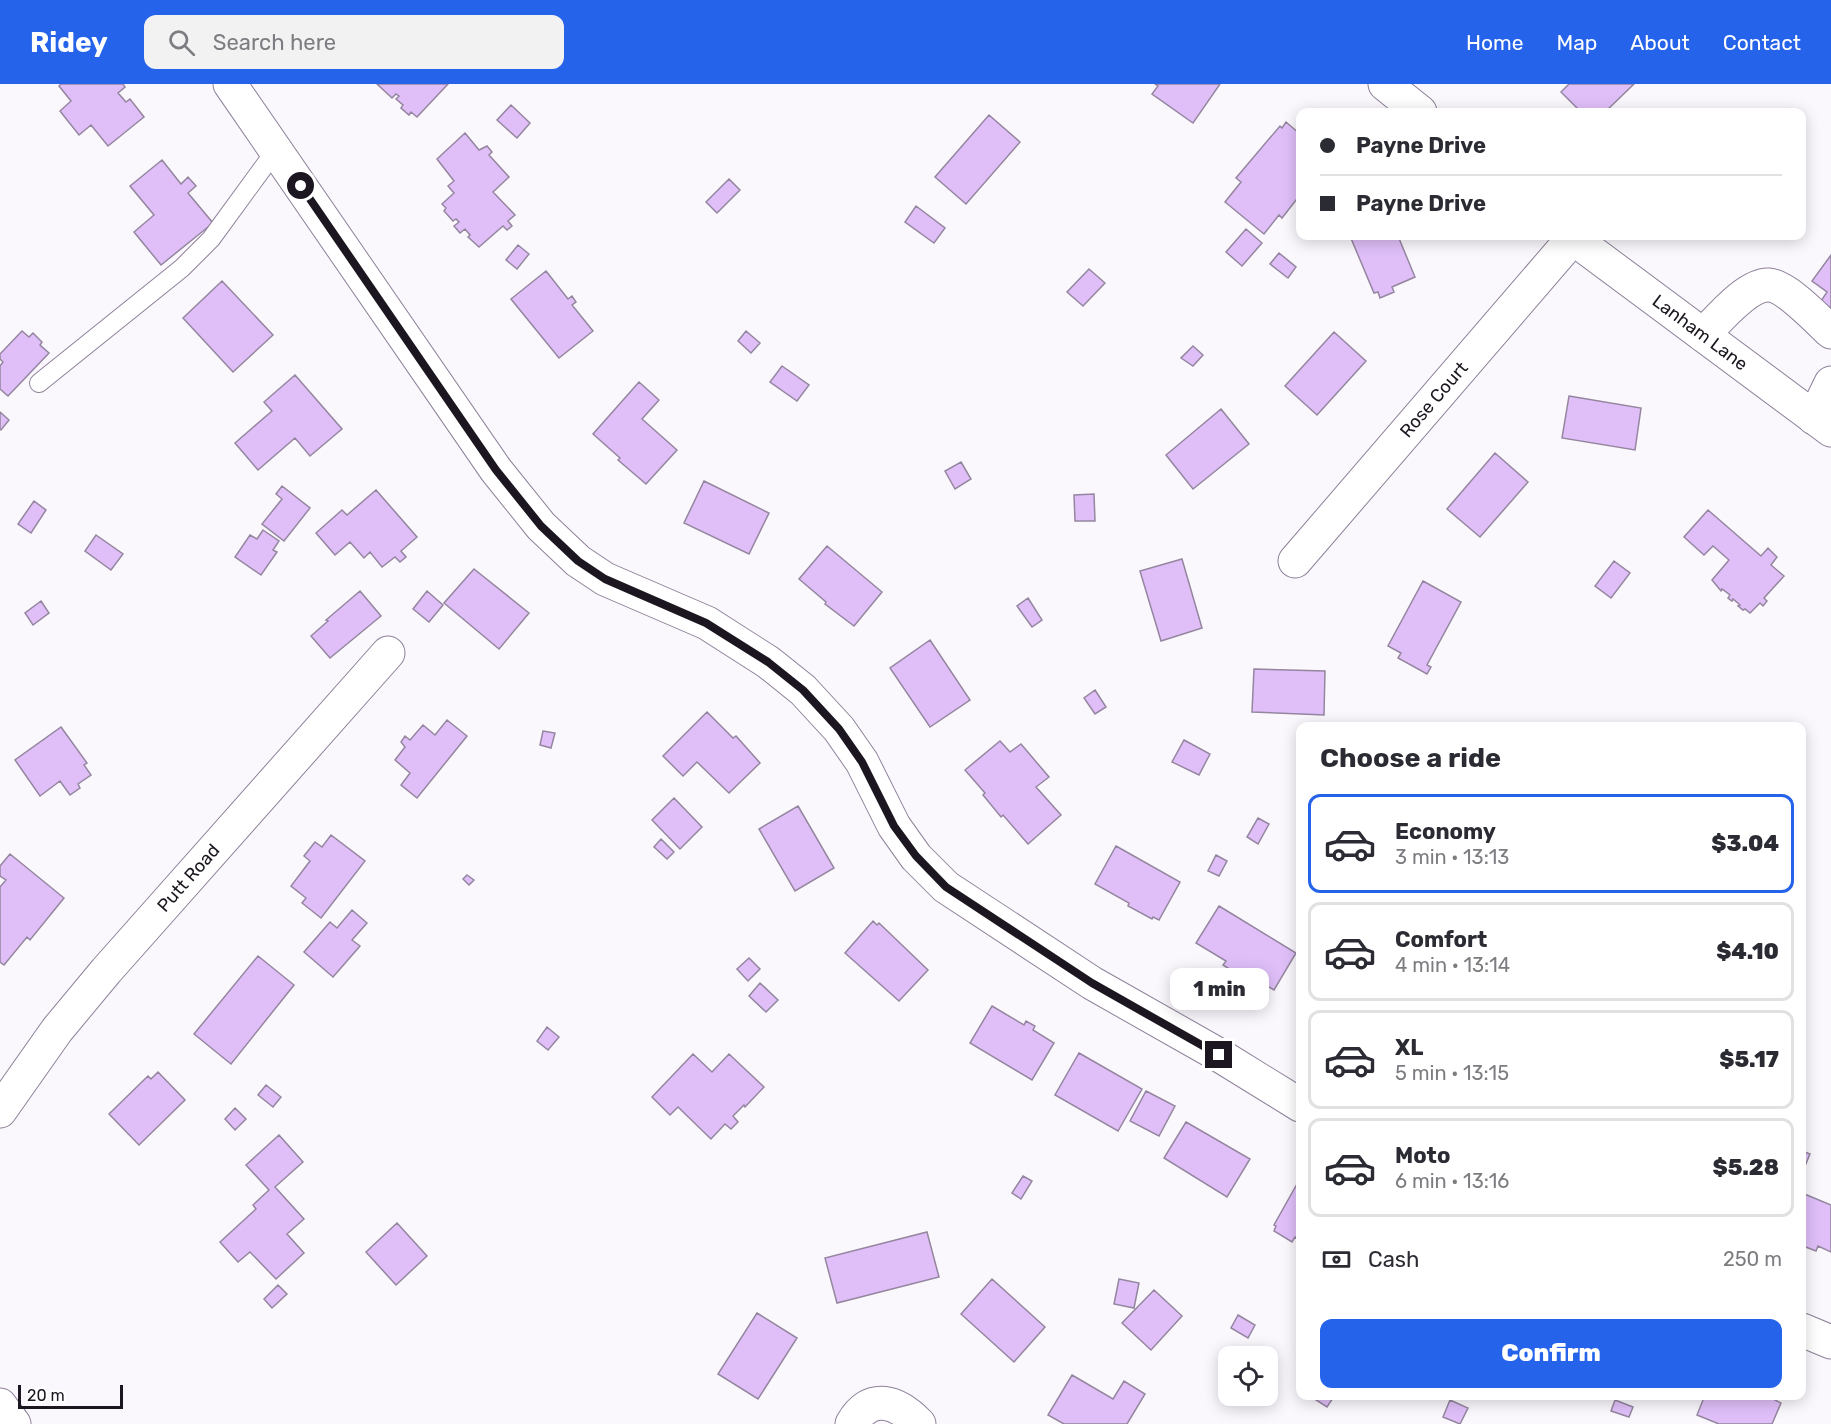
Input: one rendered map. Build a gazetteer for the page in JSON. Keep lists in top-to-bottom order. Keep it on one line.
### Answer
{"streets":{"street":["Lanham Lane","Rose Court","Putt Road"]},"scale_bar":"20 m","page":{"header":"Ridey","search":"Search here","nav":["Home","Map","About","Contact"],"banner":["Payne Drive","Payne Drive"],"heading":"Choose a ride","list":[{"name":"Economy","note":"3 min · 13:13","value":"$3.04"},{"name":"Comfort","note":"4 min · 13:14","value":"$4.10"},{"name":"XL","note":"5 min · 13:15","value":"$5.17"},{"name":"Moto","note":"6 min · 13:16","value":"$5.28"}],"bubble":"1 min","pay":["Cash","250 m"],"buttons":"Confirm","scale":"20 m"}}
